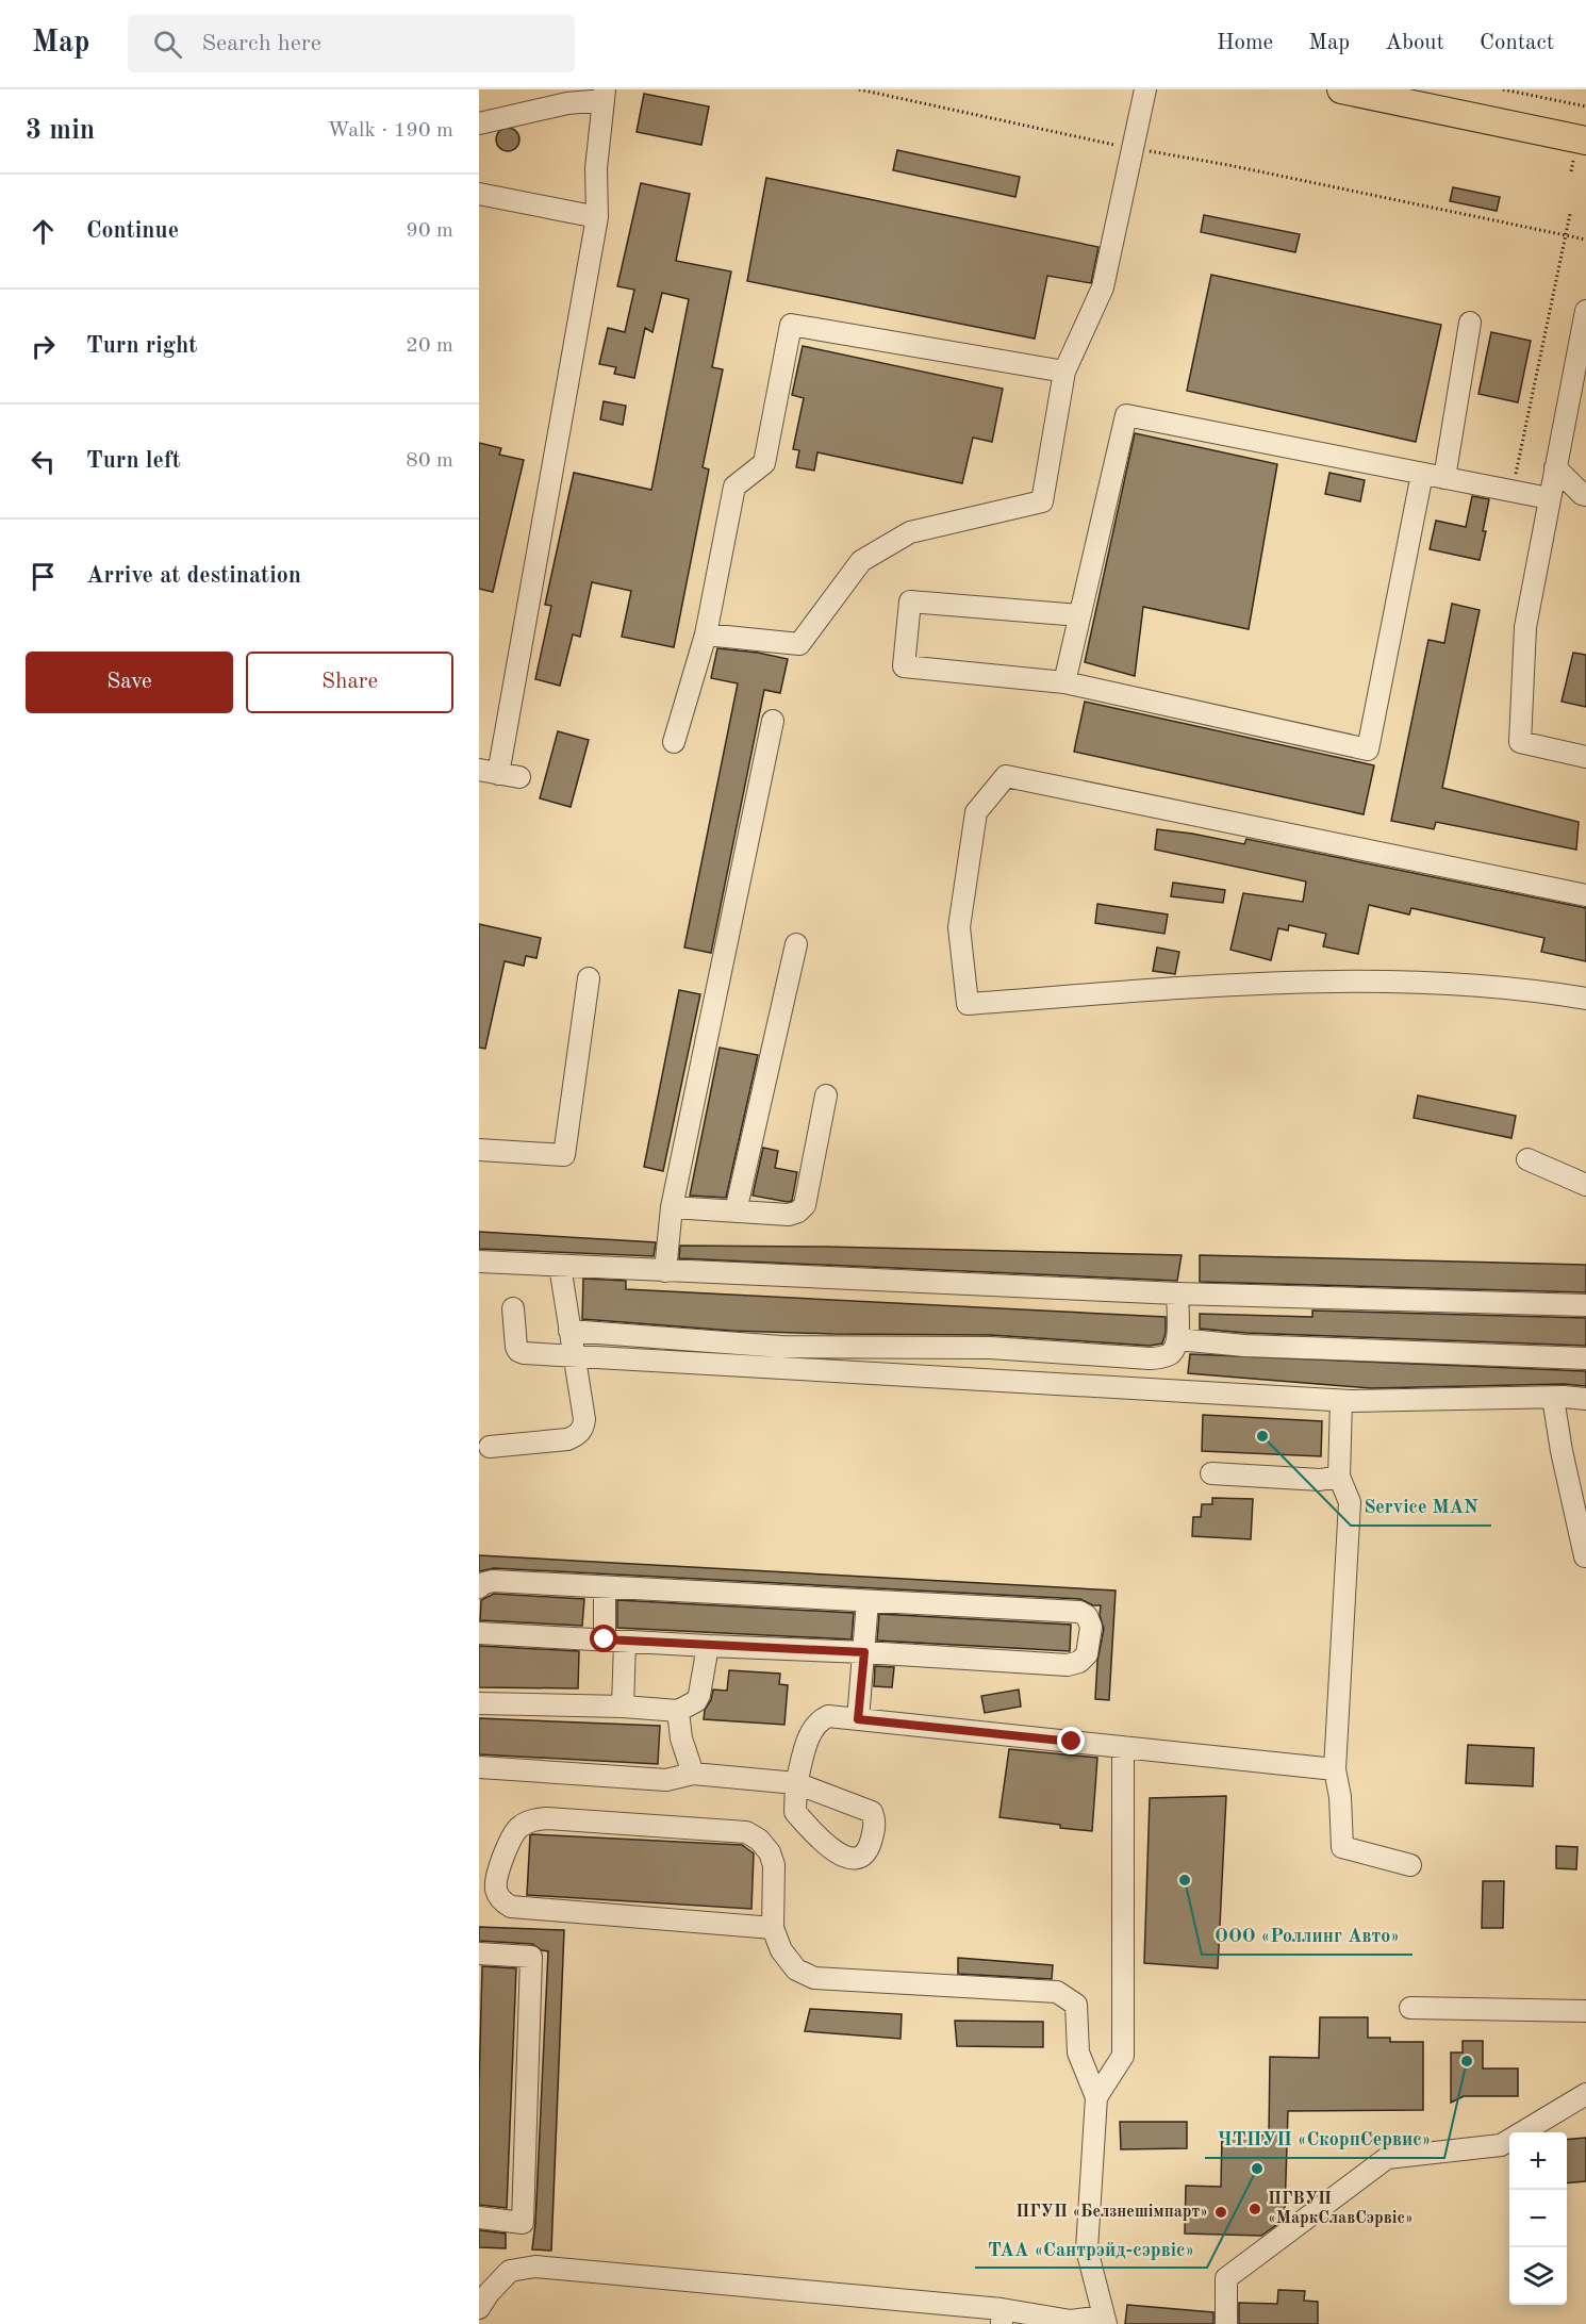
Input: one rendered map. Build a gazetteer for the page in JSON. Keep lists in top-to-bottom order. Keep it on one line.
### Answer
{"places":["Service MAN","ООО «Роллинг Авто»","ЧТПУП «СкорпСервис»","ТАА «Сантрэйд-сэрвіс»","ПГВУП «МаркСлавСэрвіс»","ПГУП «Белзнешімпарт»"],"page":{"header":"Map","search":"Search here","nav":["Home","Map","About","Contact"],"heading":["3 min","Walk · 190 m"],"list":[["Continue","90 m"],["Turn right","20 m"],["Turn left","80 m"],"Arrive at destination"],"buttons":["Save","Share"],"map_buttons":["+","−"]}}
